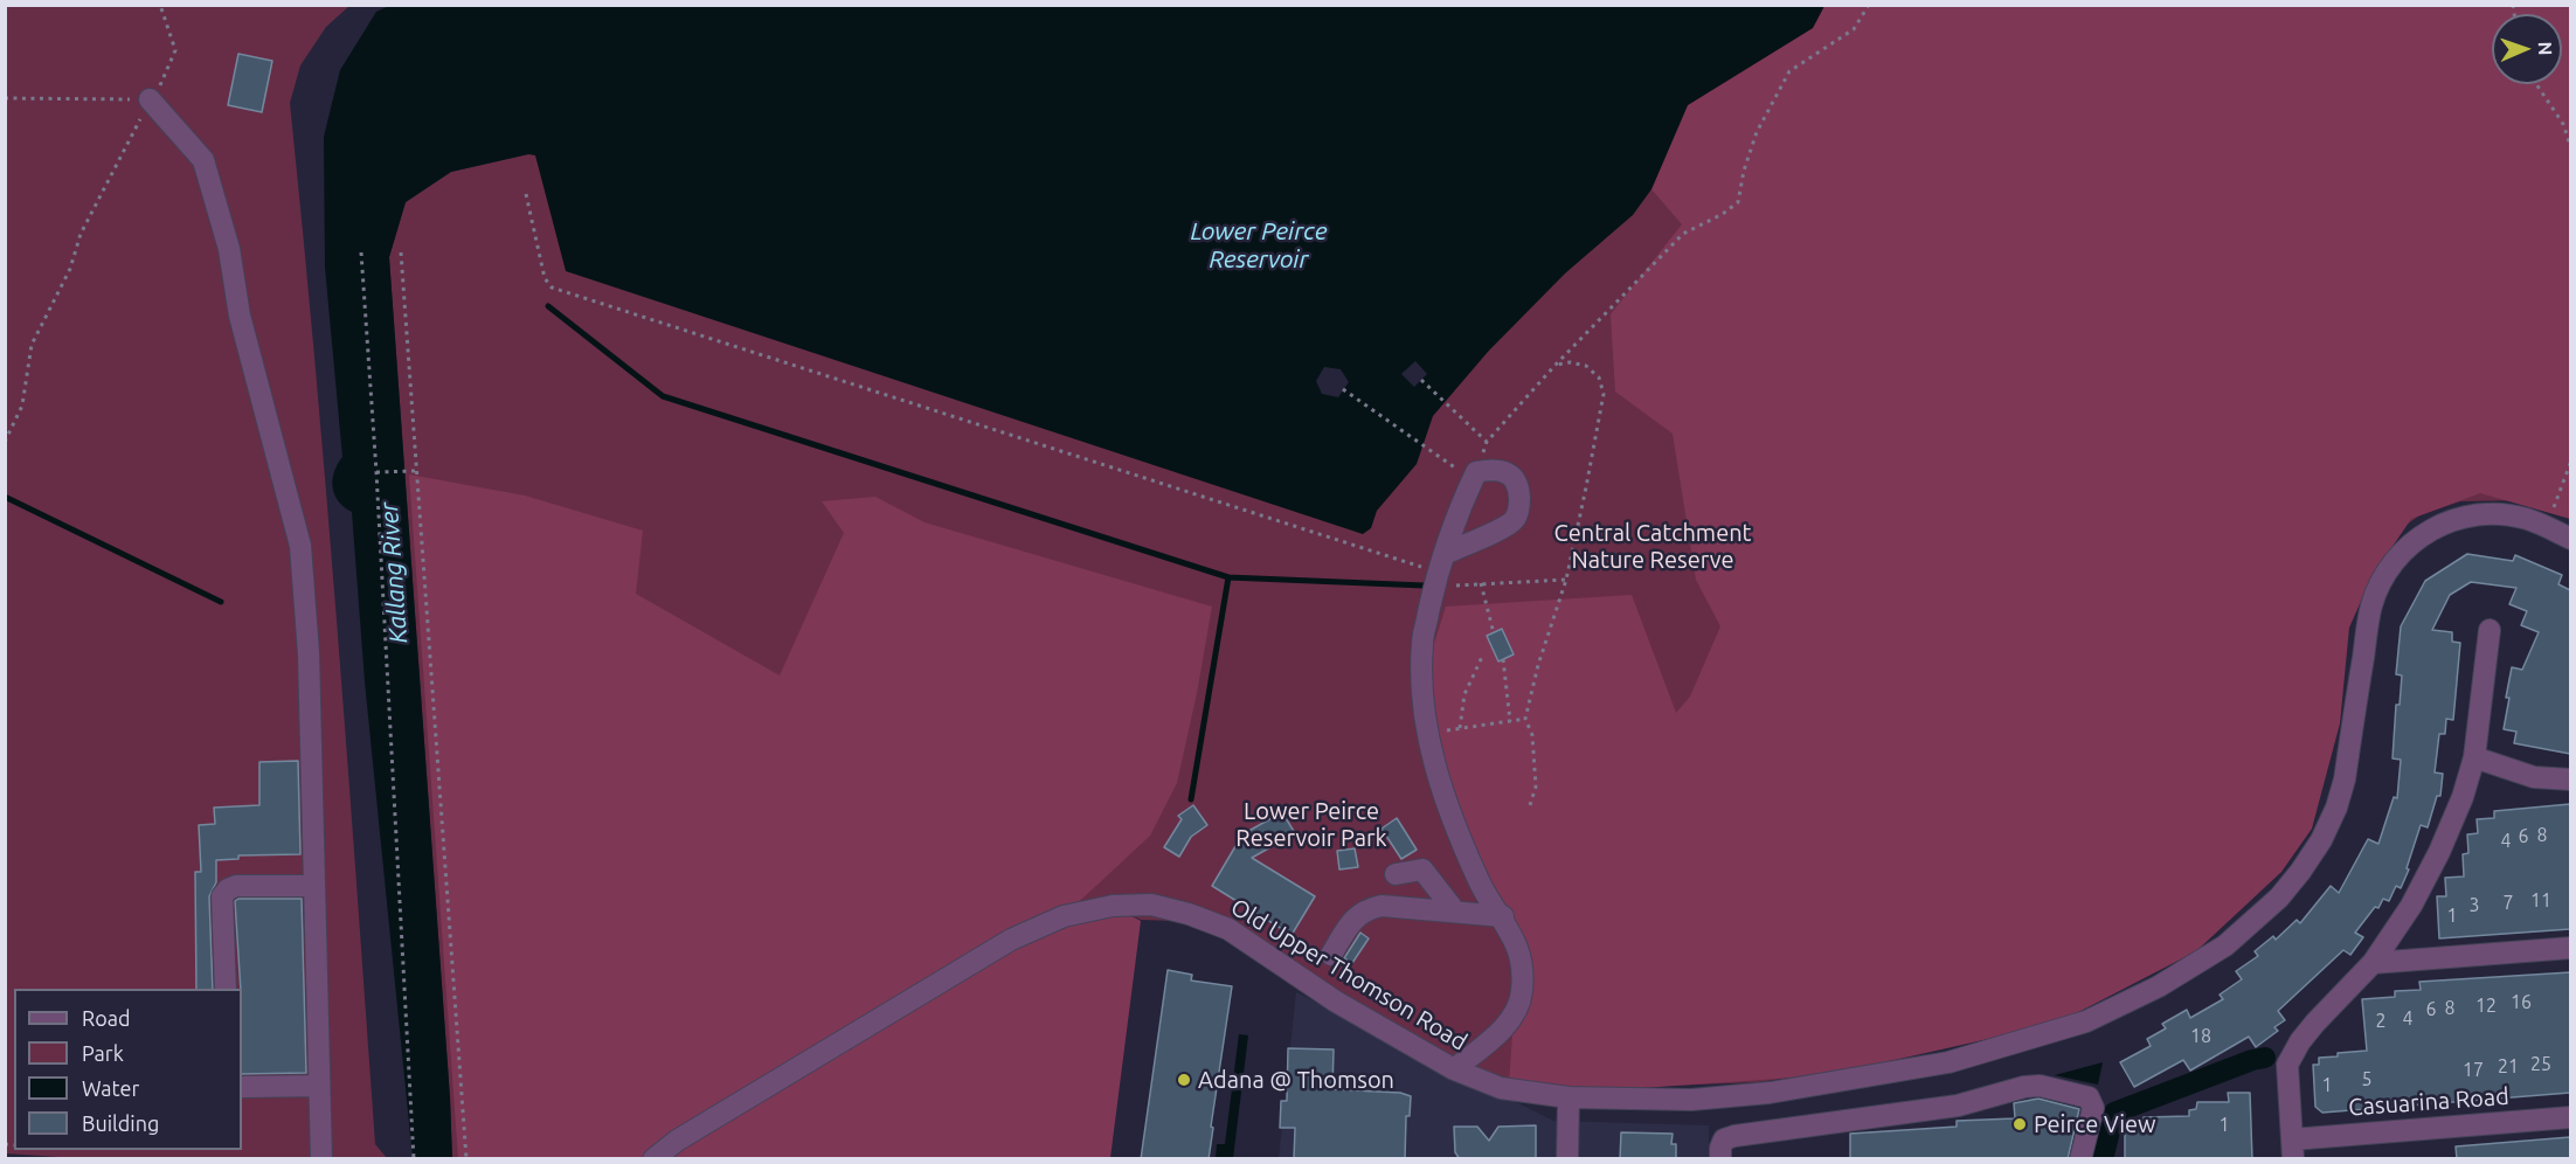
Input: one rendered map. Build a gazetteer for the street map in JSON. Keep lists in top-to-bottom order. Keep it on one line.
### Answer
{"streets":{"street":["Old Upper Thomson Road","Casuarina Road"]},"water":["Lower Peirce Reservoir","Kallang River"],"parks":["Central Catchment Nature Reserve","Lower Peirce Reservoir Park"],"places":["Adana @ Thomson","Peirce View"],"house_numbers":["8","6","4","11","7","3","1","16","12","8","6","4","2","18","25","21","17","5","1","1"],"legend":["Road","Park","Water","Building"],"north":"right"}
